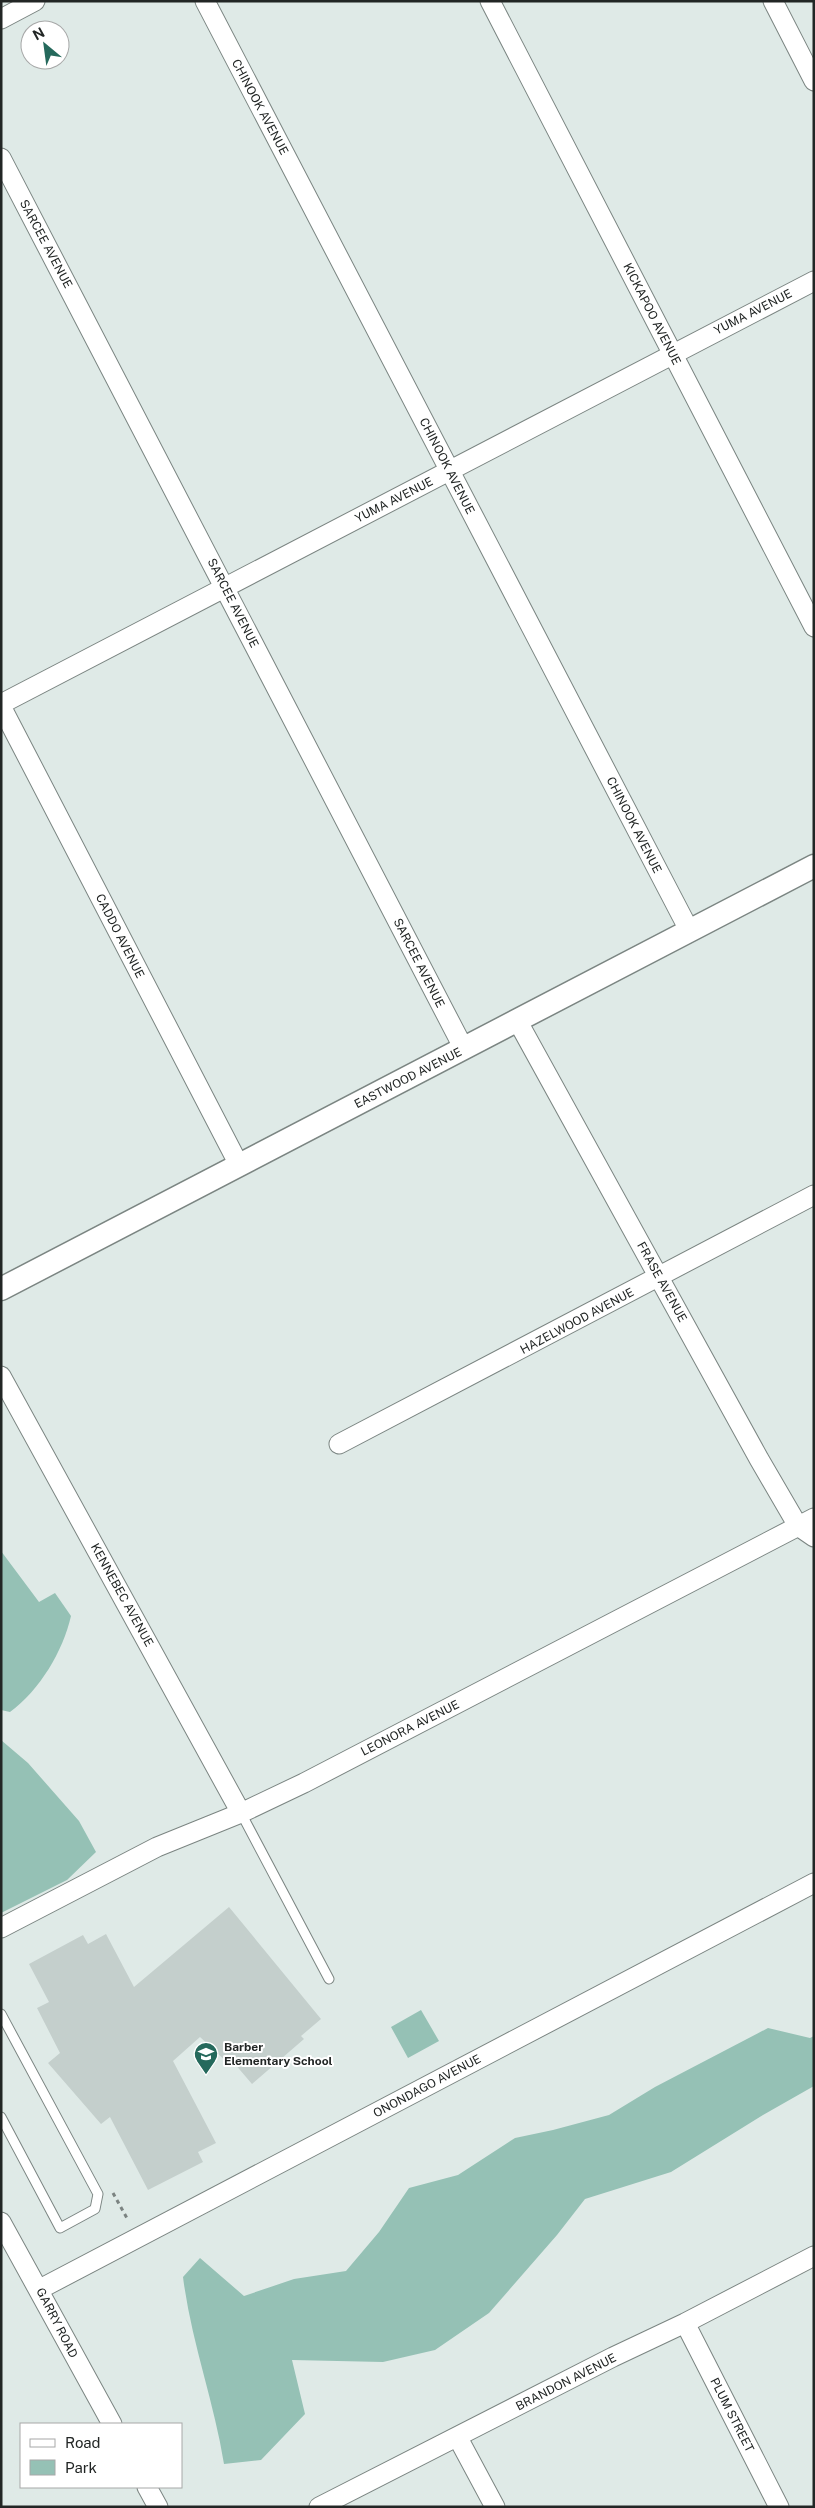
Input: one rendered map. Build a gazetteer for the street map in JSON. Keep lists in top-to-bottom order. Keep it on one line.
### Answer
{"streets":{"street":["CHINOOK AVENUE","SARCEE AVENUE","YUMA AVENUE","KICKAPOO AVENUE","CADDO AVENUE","EASTWOOD AVENUE","FRASE AVENUE","HAZELWOOD AVENUE","KENNEBEC AVENUE","LEONORA AVENUE","ONONDAGO AVENUE","GARRY ROAD","BRANDON AVENUE","PLUM STREET"]},"crossings":[["CHINOOK AVENUE","YUMA AVENUE"],["CHINOOK AVENUE","EASTWOOD AVENUE"],["SARCEE AVENUE","YUMA AVENUE"],["SARCEE AVENUE","EASTWOOD AVENUE"],["YUMA AVENUE","KICKAPOO AVENUE"],["YUMA AVENUE","CADDO AVENUE"],["CADDO AVENUE","EASTWOOD AVENUE"],["EASTWOOD AVENUE","FRASE AVENUE"],["FRASE AVENUE","HAZELWOOD AVENUE"],["FRASE AVENUE","LEONORA AVENUE"],["KENNEBEC AVENUE","LEONORA AVENUE"],["ONONDAGO AVENUE","GARRY ROAD"],["BRANDON AVENUE","PLUM STREET"]],"places":{"school or university":["Barber Elementary School"]},"legend":["Road","Park"],"north":"top left"}
